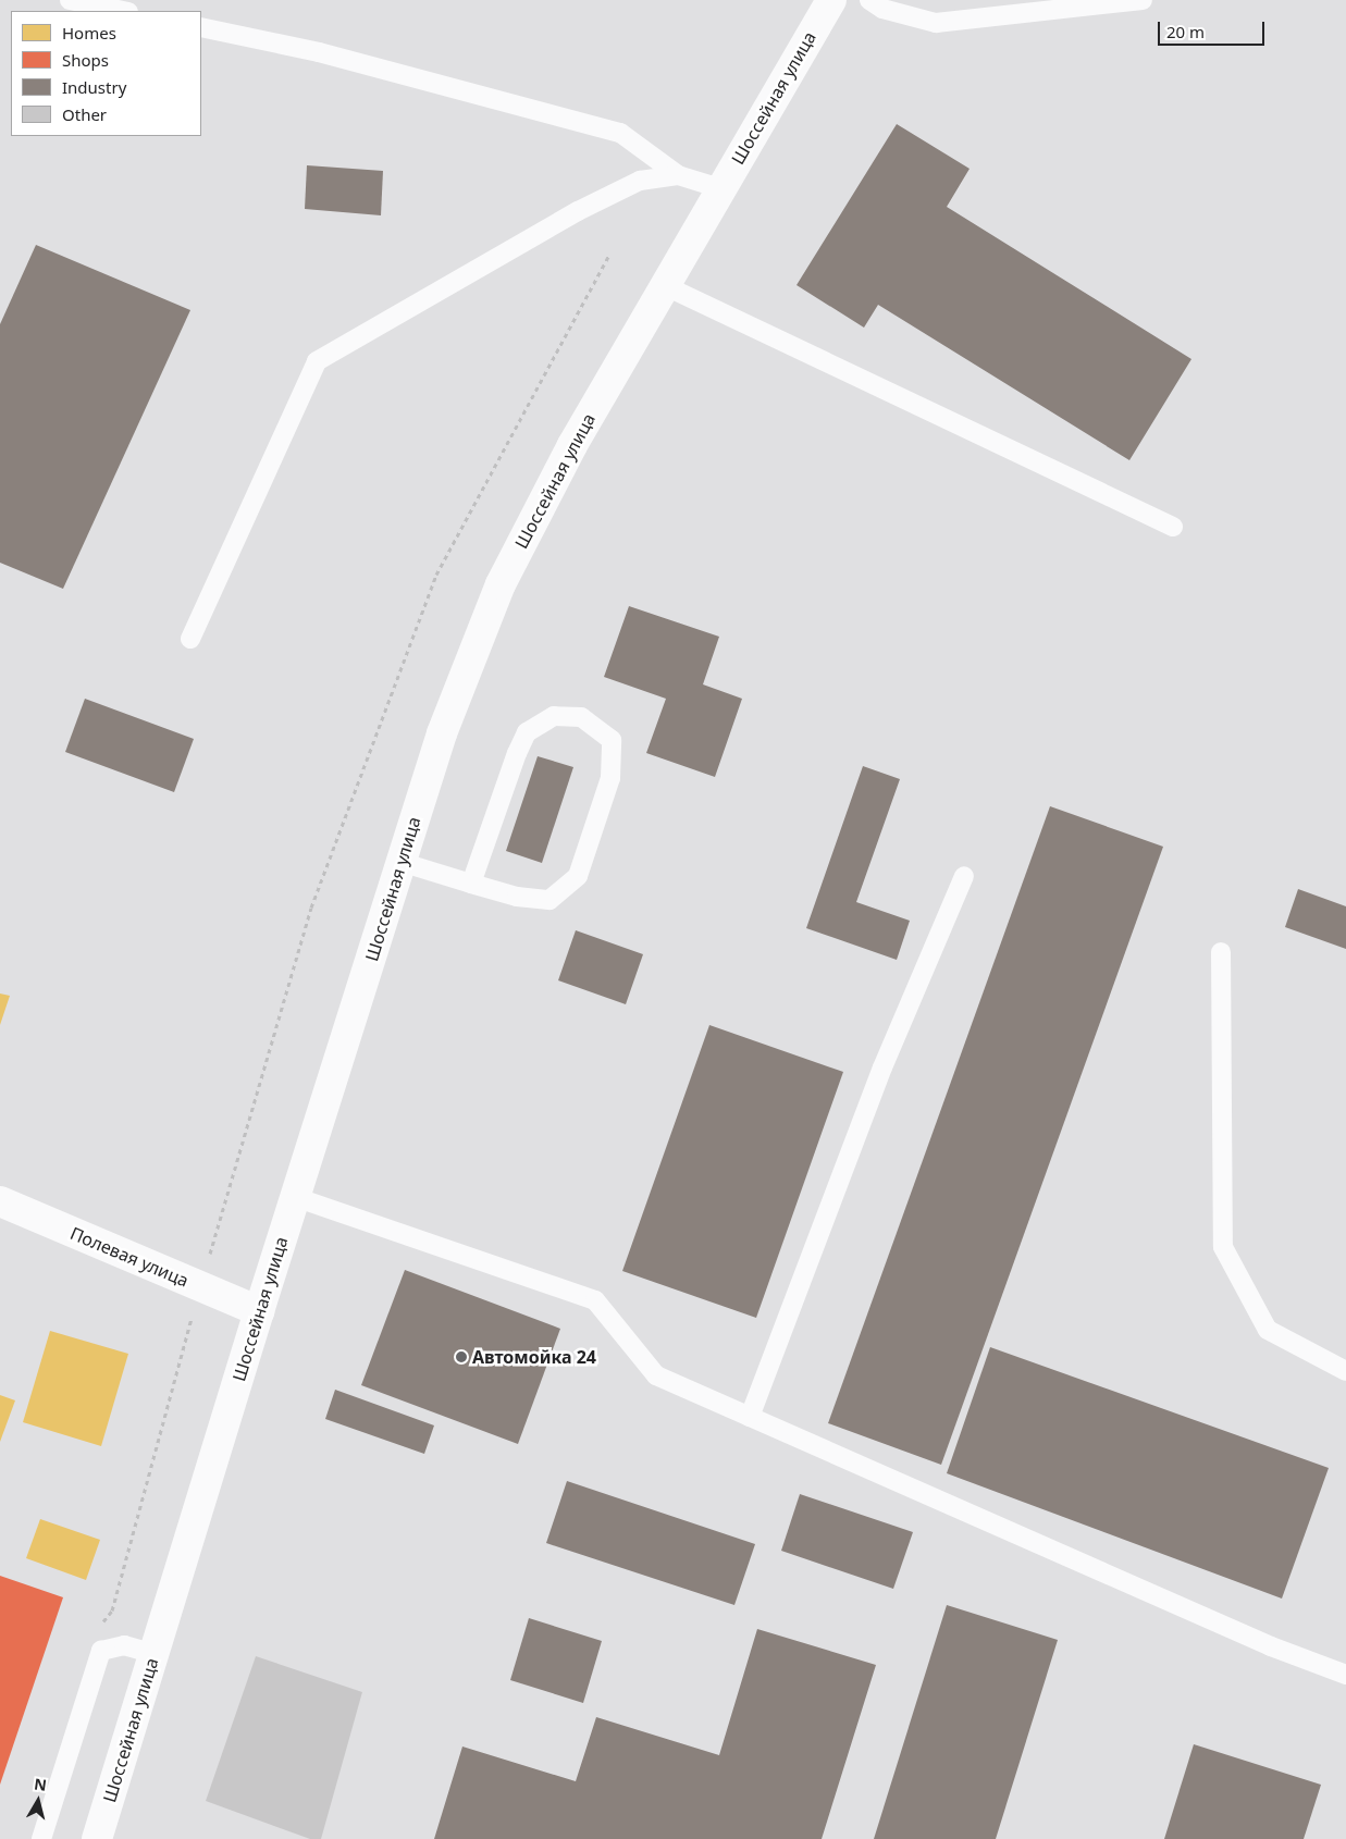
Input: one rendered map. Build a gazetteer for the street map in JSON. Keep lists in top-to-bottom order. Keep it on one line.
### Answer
{"streets":{"main road":["Шоссейная улица","Полевая улица"]},"crossings":[["Шоссейная улица","Полевая улица"]],"places":["Автомойка 24"],"legend":["Homes","Shops","Industry","Other"],"scale_bar":"20 m","north":"top"}
